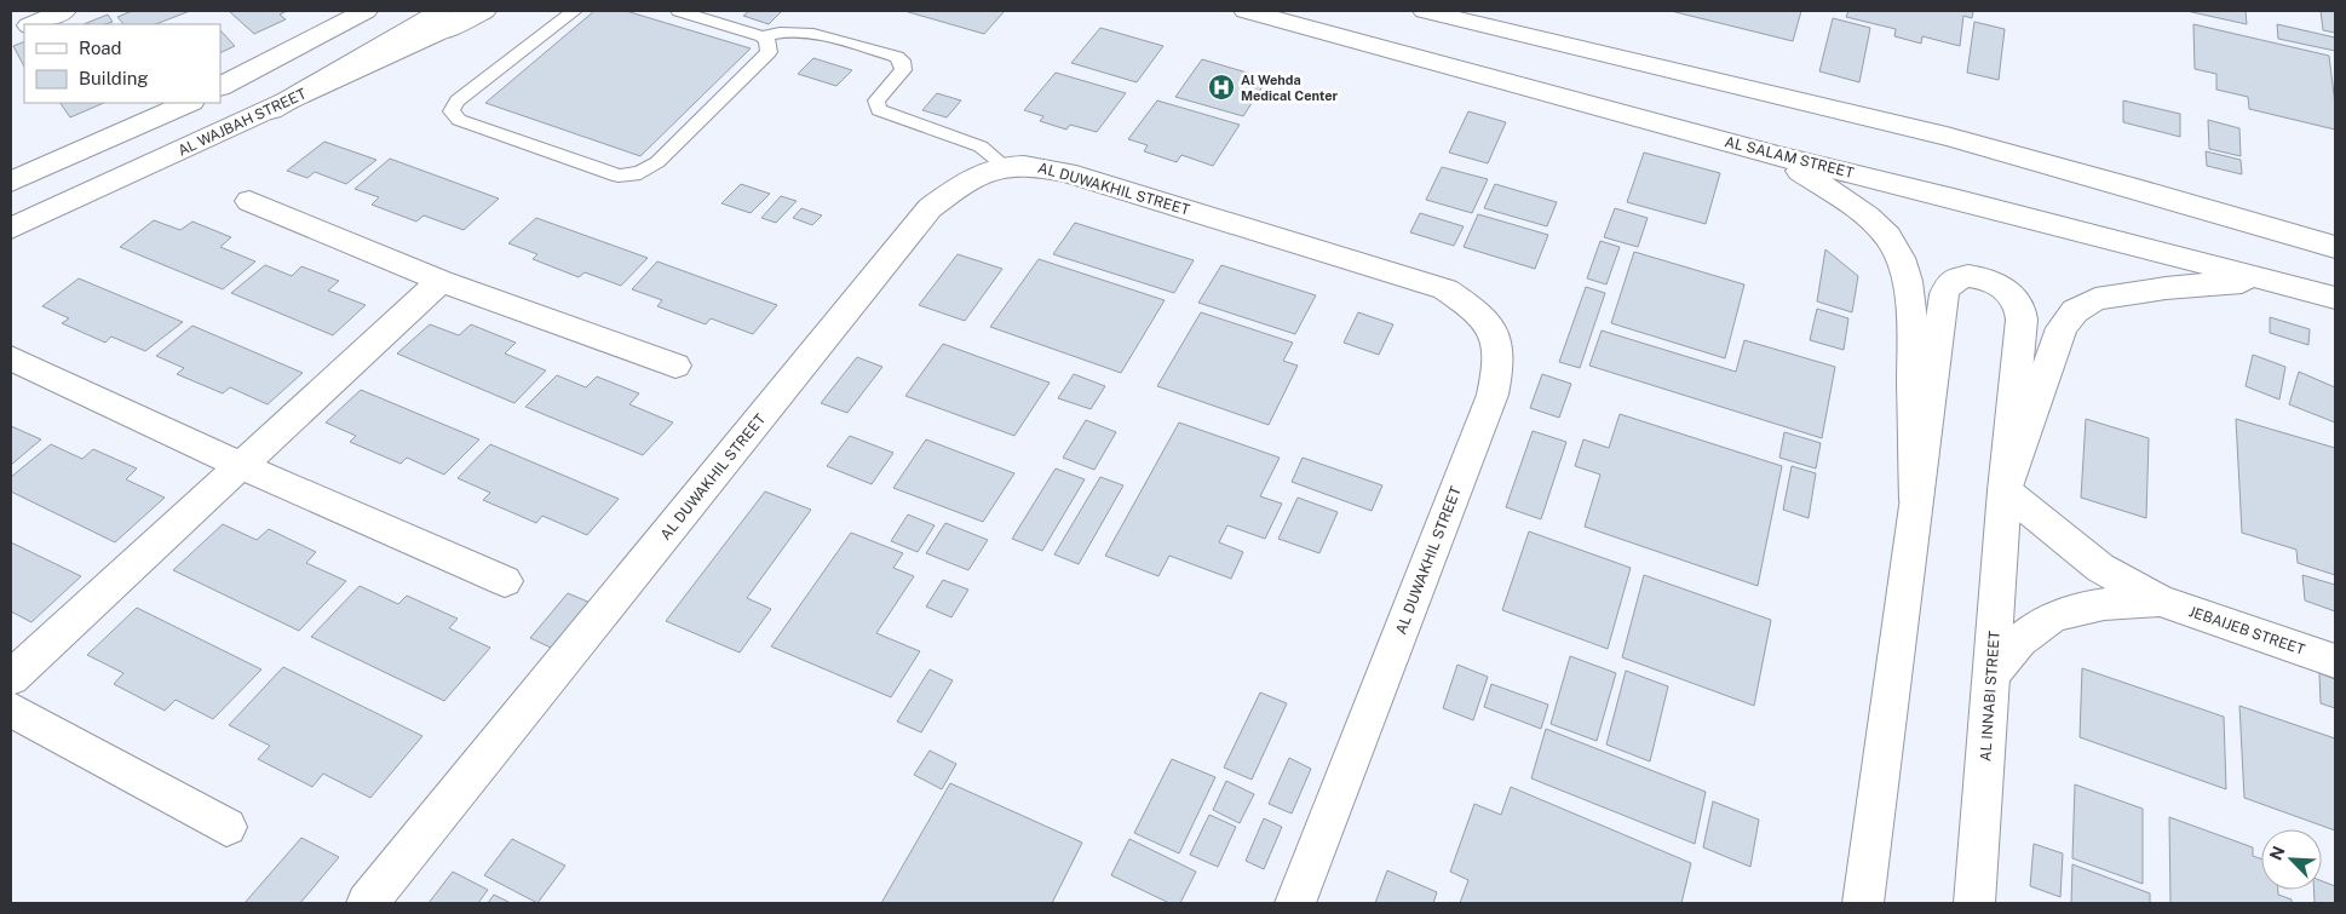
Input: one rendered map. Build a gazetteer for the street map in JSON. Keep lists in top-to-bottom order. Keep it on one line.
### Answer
{"streets":{"street":["AL WAJBAH STREET","AL SALAM STREET","AL DUWAKHIL STREET","JEBAIJEB STREET","AL INNABI STREET"]},"crossings":[["JEBAIJEB STREET","AL INNABI STREET"]],"places":{"hospital":["Al Wehda Medical Center"]},"legend":["Road","Building"],"north":"top left"}
